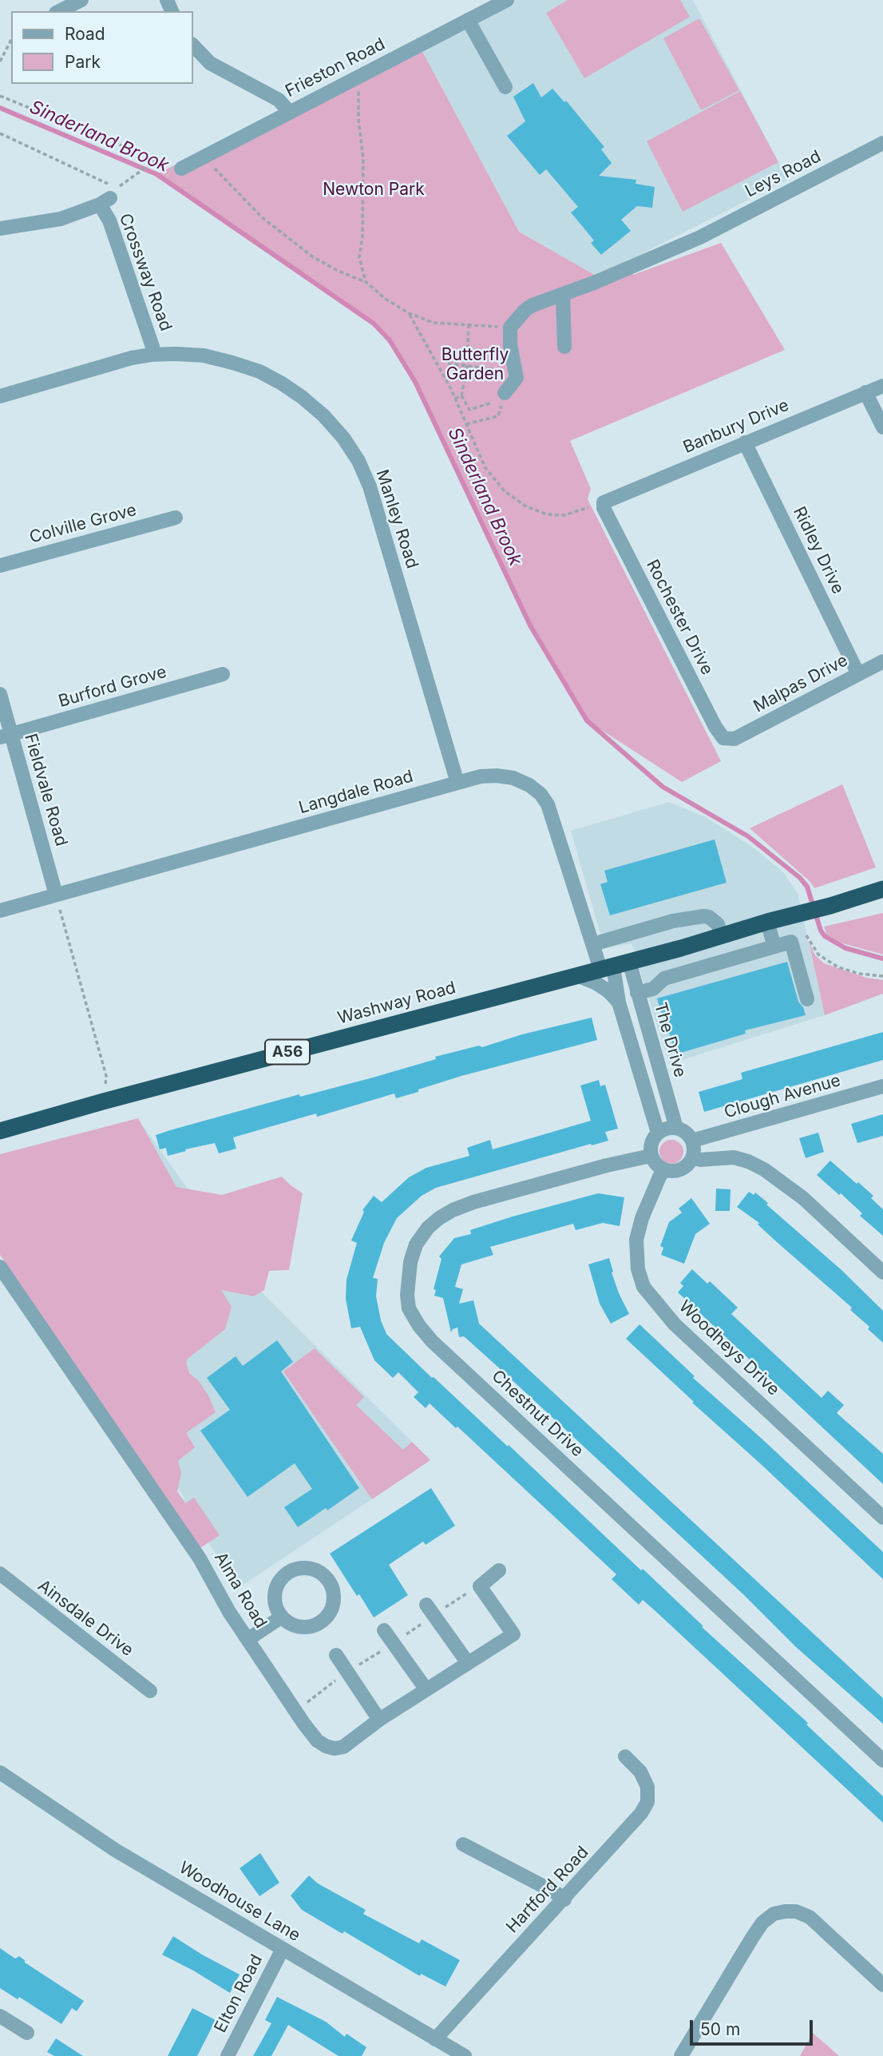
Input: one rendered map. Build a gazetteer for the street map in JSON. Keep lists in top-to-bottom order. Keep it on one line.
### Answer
{"streets":{"highway":["Washway Road","A56"],"street":["Frieston Road","Leys Road","Crossway Road","Banbury Drive","Manley Road","Colville Grove","Ridley Drive","Rochester Drive","Malpas Drive","Burford Grove","Fieldvale Road","Langdale Road","The Drive","Clough Avenue","Woodheys Drive","Chestnut Drive","Alma Road","Ainsdale Drive","Hartford Road","Woodhouse Lane","Elton Road"]},"crossings":[["Crossway Road","Manley Road"],["Banbury Drive","Ridley Drive"],["Banbury Drive","Rochester Drive"],["Manley Road","Langdale Road"],["Ridley Drive","Malpas Drive"],["Rochester Drive","Malpas Drive"],["Burford Grove","Fieldvale Road"],["Fieldvale Road","Langdale Road"],["Langdale Road","Washway Road"],["Langdale Road","The Drive"],["Washway Road","The Drive"],["Washway Road","A56"],["The Drive","Clough Avenue"],["The Drive","Woodheys Drive"],["The Drive","Chestnut Drive"],["Clough Avenue","Woodheys Drive"],["Clough Avenue","Chestnut Drive"],["Woodheys Drive","Chestnut Drive"],["Hartford Road","Woodhouse Lane"],["Woodhouse Lane","Elton Road"]],"water":["Sinderland Brook"],"parks":["Newton Park","Butterfly Garden"],"legend":["Road","Park"],"scale_bar":"50 m"}
